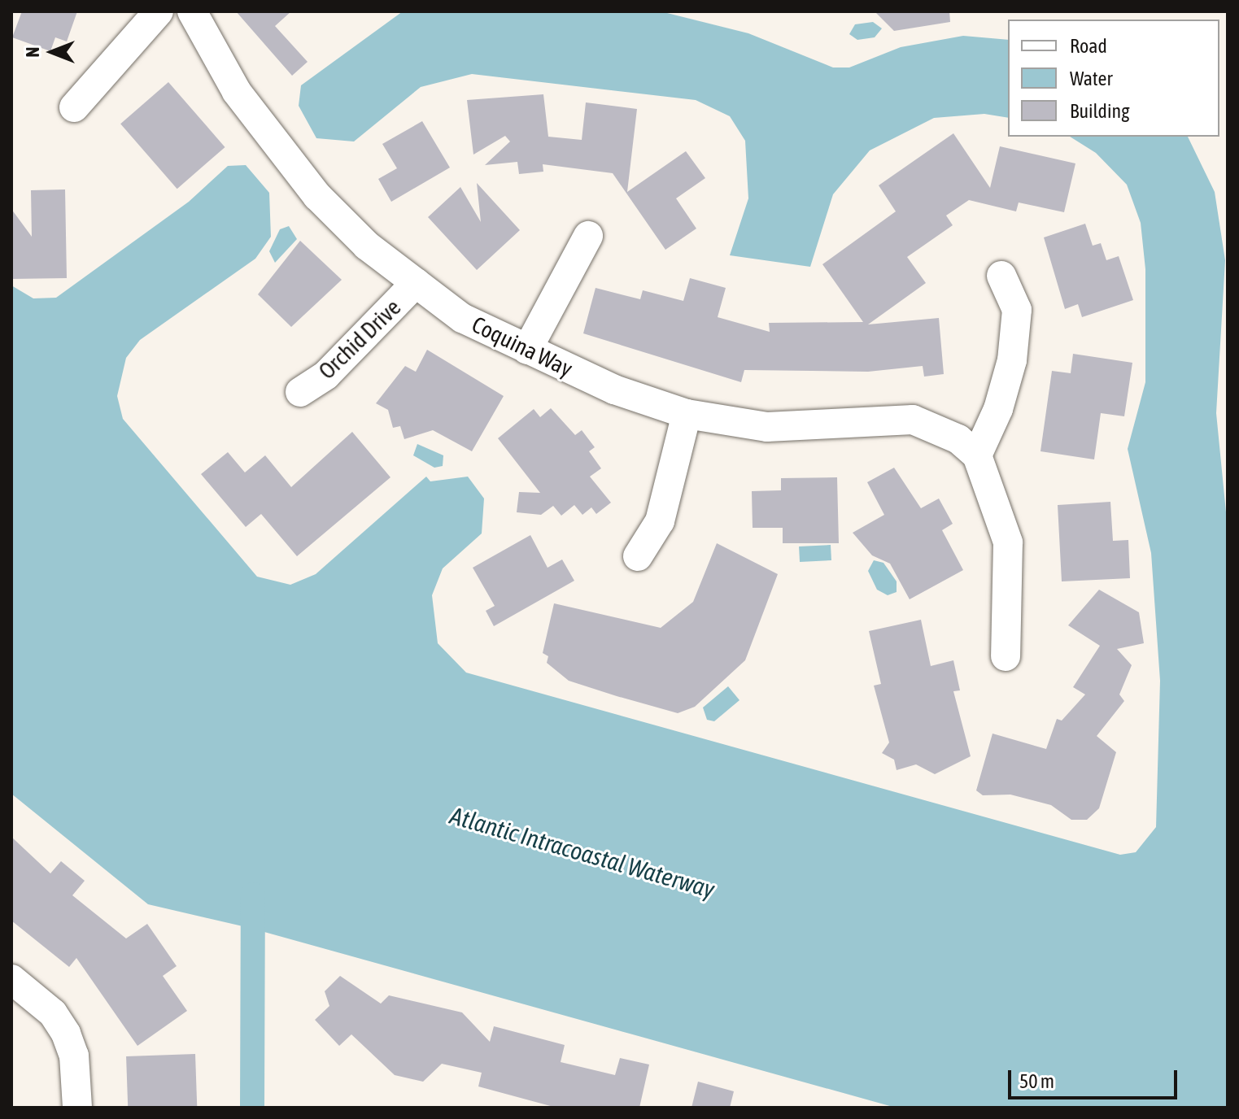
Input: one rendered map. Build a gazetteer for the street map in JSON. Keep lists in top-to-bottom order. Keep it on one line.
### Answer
{"streets":{"street":["Orchid Drive","Coquina Way"]},"crossings":[["Orchid Drive","Coquina Way"]],"water":["Atlantic Intracoastal Waterway"],"legend":["Road","Water","Building"],"scale_bar":"50 m","north":"left"}
